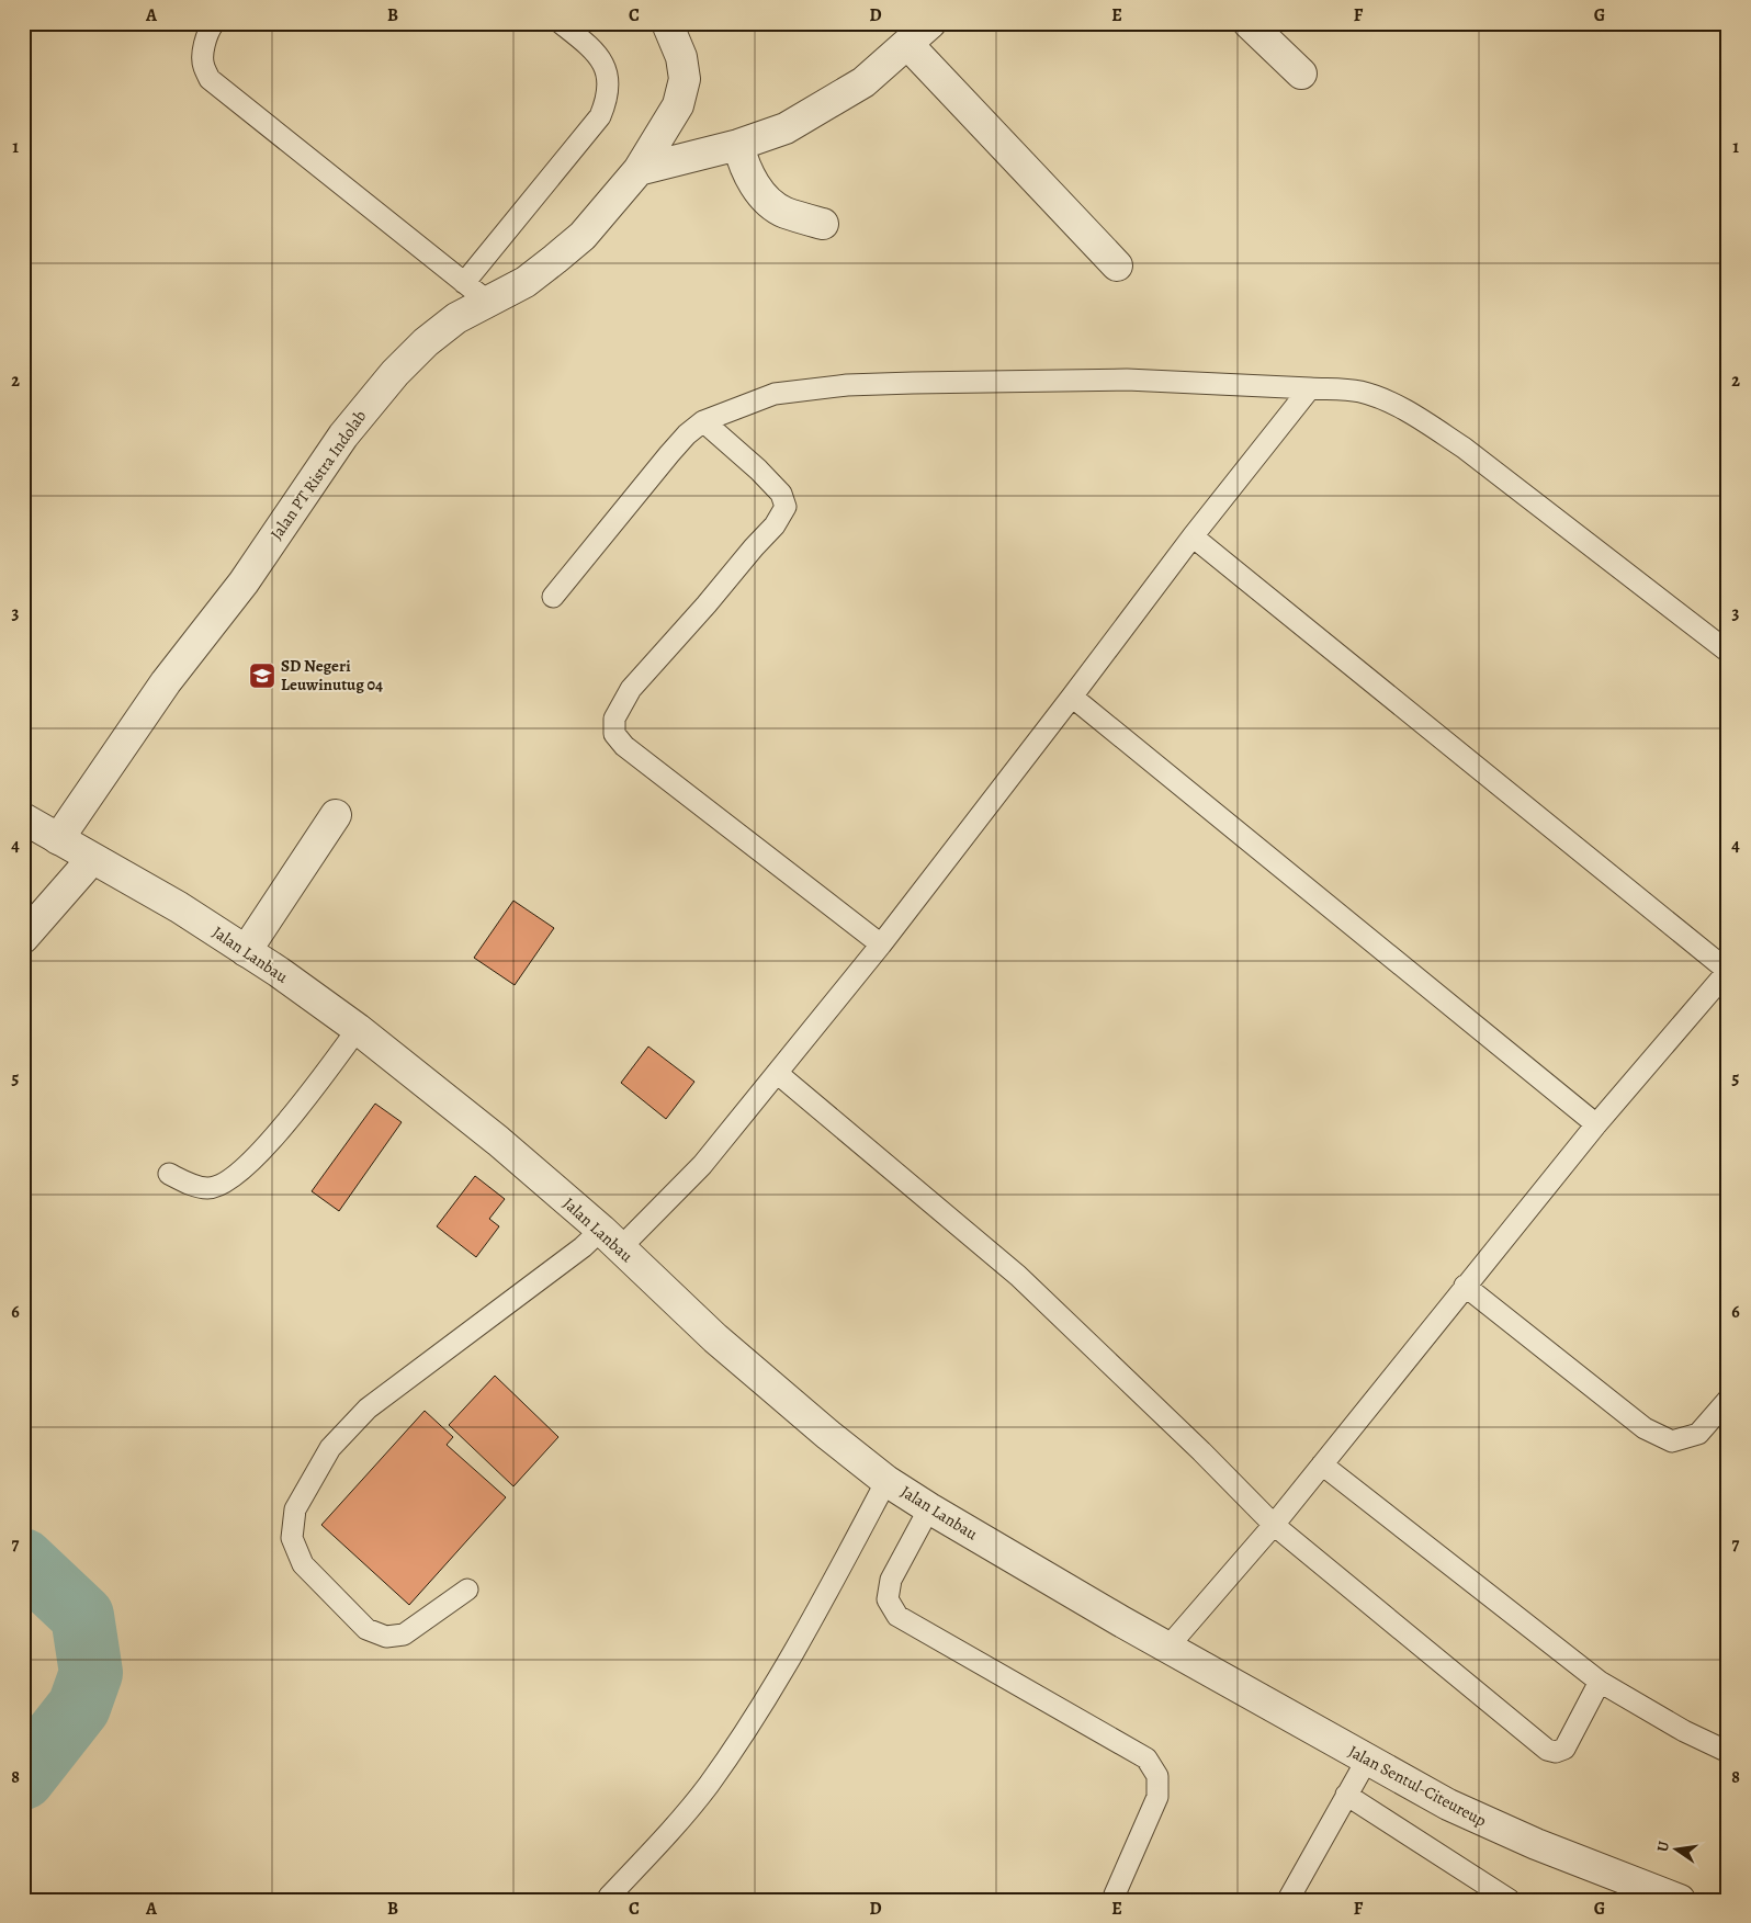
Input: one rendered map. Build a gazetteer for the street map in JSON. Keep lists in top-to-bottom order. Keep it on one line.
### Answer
{"streets":{"street":["Jalan PT Ristra Indolab","Jalan Lanbau","Jalan Sentul-Citeureup"]},"crossings":[["Jalan PT Ristra Indolab","Jalan Lanbau"],["Jalan Lanbau","Jalan Sentul-Citeureup"]],"places":{"school or university":["SD Negeri Leuwinutug 04"]},"north":"left","grid":{"columns":["A","B","C","D","E","F","G"],"rows":["1","2","3","4","5","6","7","8"]}}
